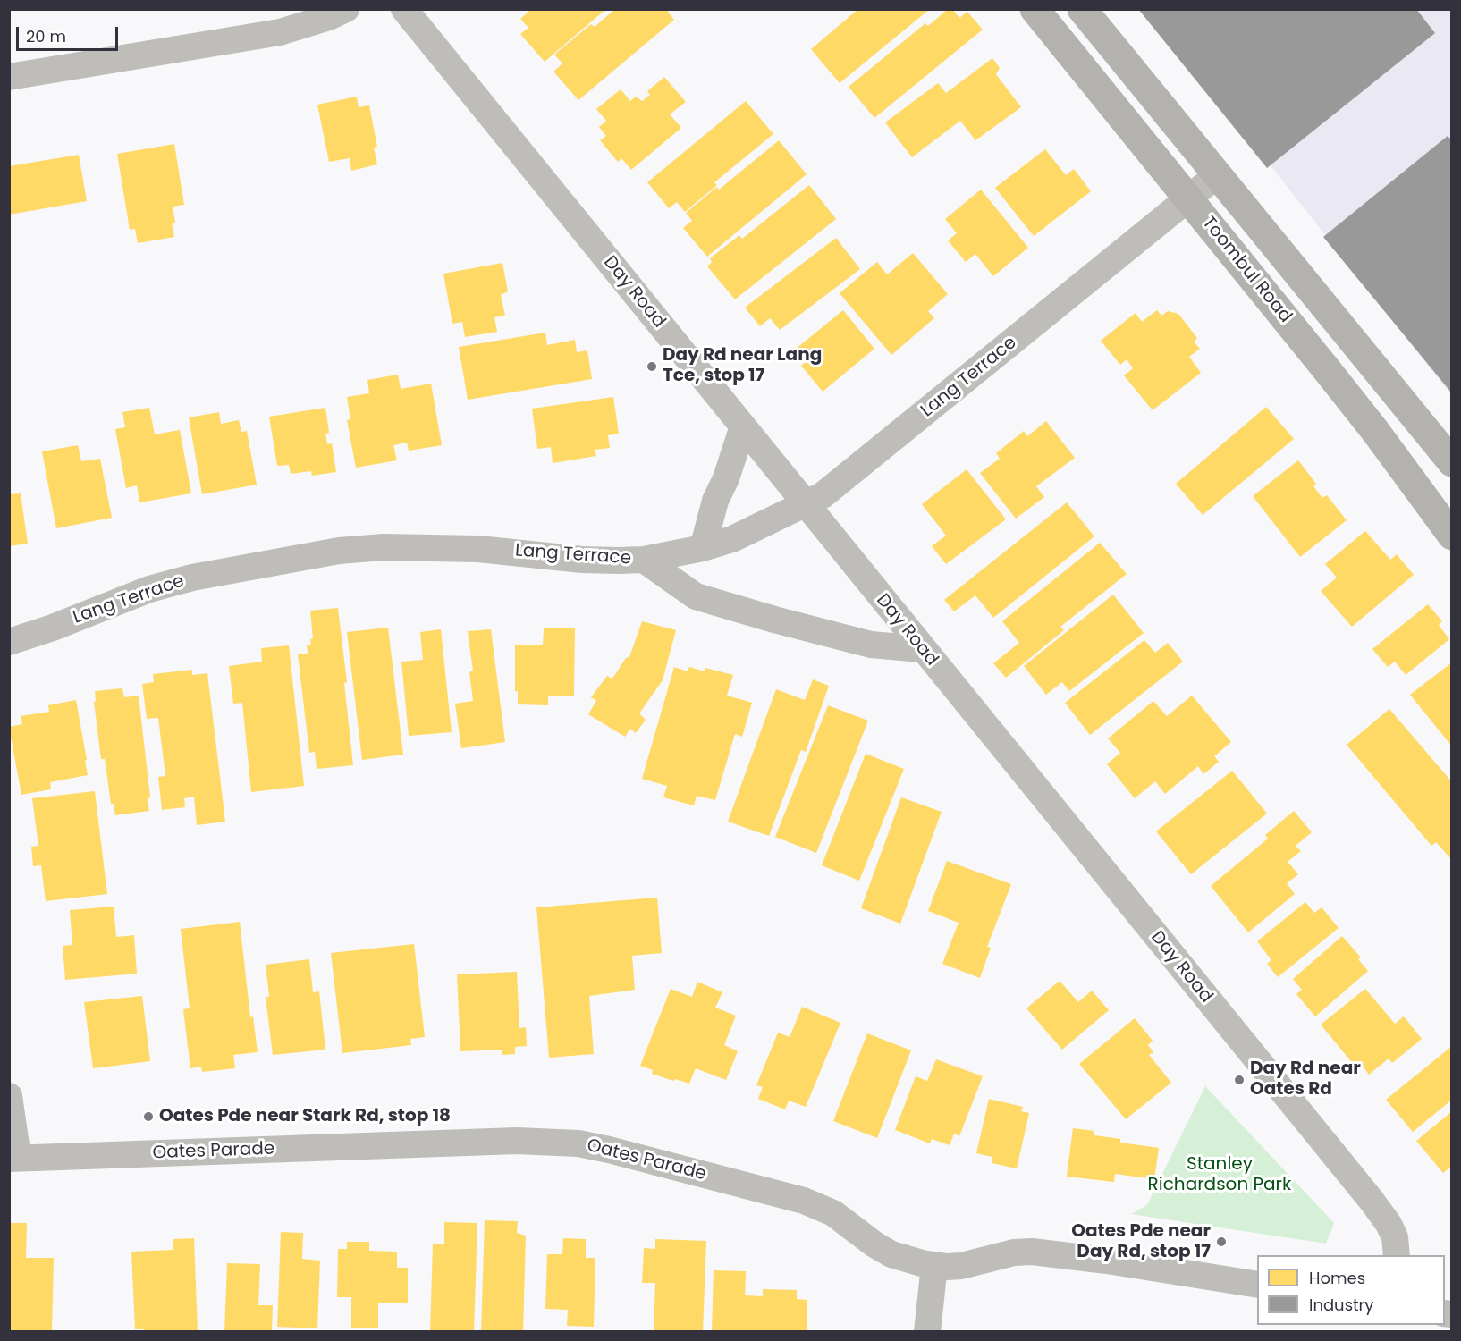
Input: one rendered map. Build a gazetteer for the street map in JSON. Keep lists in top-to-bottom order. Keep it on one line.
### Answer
{"streets":{"main road":["Toombul Road"],"street":["Day Road","Lang Terrace","Oates Parade"]},"crossings":[["Toombul Road","Lang Terrace"],["Day Road","Lang Terrace"]],"parks":["Stanley Richardson Park"],"places":["Day Rd near Lang Tce, stop 17","Day Rd near Oates Rd","Oates Pde near Stark Rd, stop 18","Oates Pde near Day Rd, stop 17"],"legend":["Homes","Industry"],"scale_bar":"20 m"}
